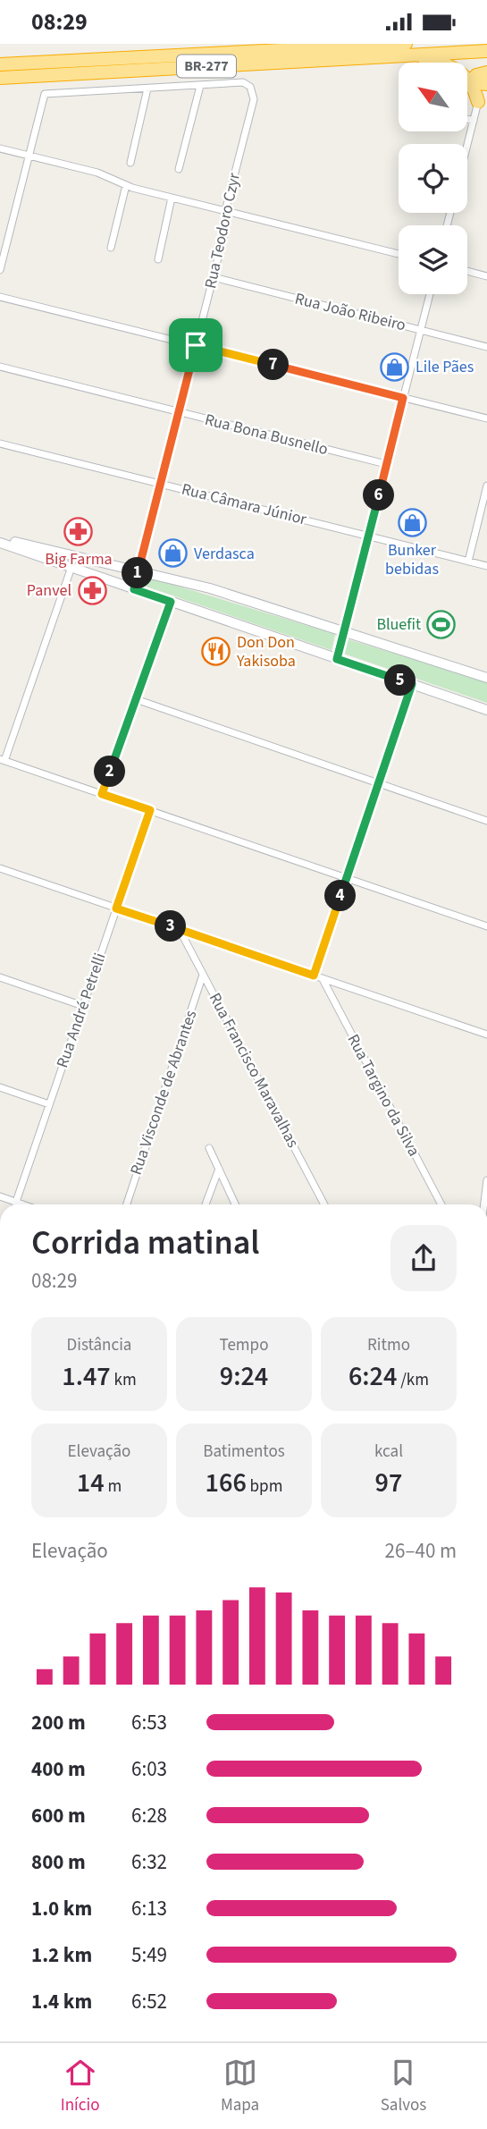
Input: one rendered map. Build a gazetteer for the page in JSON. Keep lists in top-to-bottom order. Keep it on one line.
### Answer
{"streets":{"highway":["BR-277"],"street":["Rua Teodoro Czyr","Rua João Ribeiro","Rua Bona Busnello","Rua Câmara Júnior","Rua André Petrelli","Rua Francisco Maravalhas","Rua Visconde de Abrantes","Rua Targino da Silva"]},"crossings":[["Rua Teodoro Czyr","Rua João Ribeiro"],["Rua Teodoro Czyr","Rua Bona Busnello"],["Rua Teodoro Czyr","Rua Câmara Júnior"],["Rua Francisco Maravalhas","Rua Visconde de Abrantes"]],"places":{"shop":["Lile Pães","Bunker bebidas","Verdasca"],"pharmacy":["Big Farma","Panvel"],"sports":["Bluefit"],"restaurant":["Don Don Yakisoba"]},"north":"top left","page":{"status":"08:29","pins":["7","6","1","5","2","4","3"],"heading":["Corrida matinal","08:29"],"stats":[["Distância","1.47 km"],["Tempo","9:24"],["Ritmo","6:24 /km"],["Elevação","14 m"],["Batimentos","166 bpm"],["kcal","97"]],"chart":["Elevação","26–40 m"],"list":[{"name":"200 m","note":"6:53"},{"name":"400 m","note":"6:03"},{"name":"600 m","note":"6:28"},{"name":"800 m","note":"6:32"},{"name":"1.0 km","note":"6:13"},{"name":"1.2 km","note":"5:49"},{"name":"1.4 km","note":"6:52"}],"tabs":["Início","Mapa","Salvos"]}}
